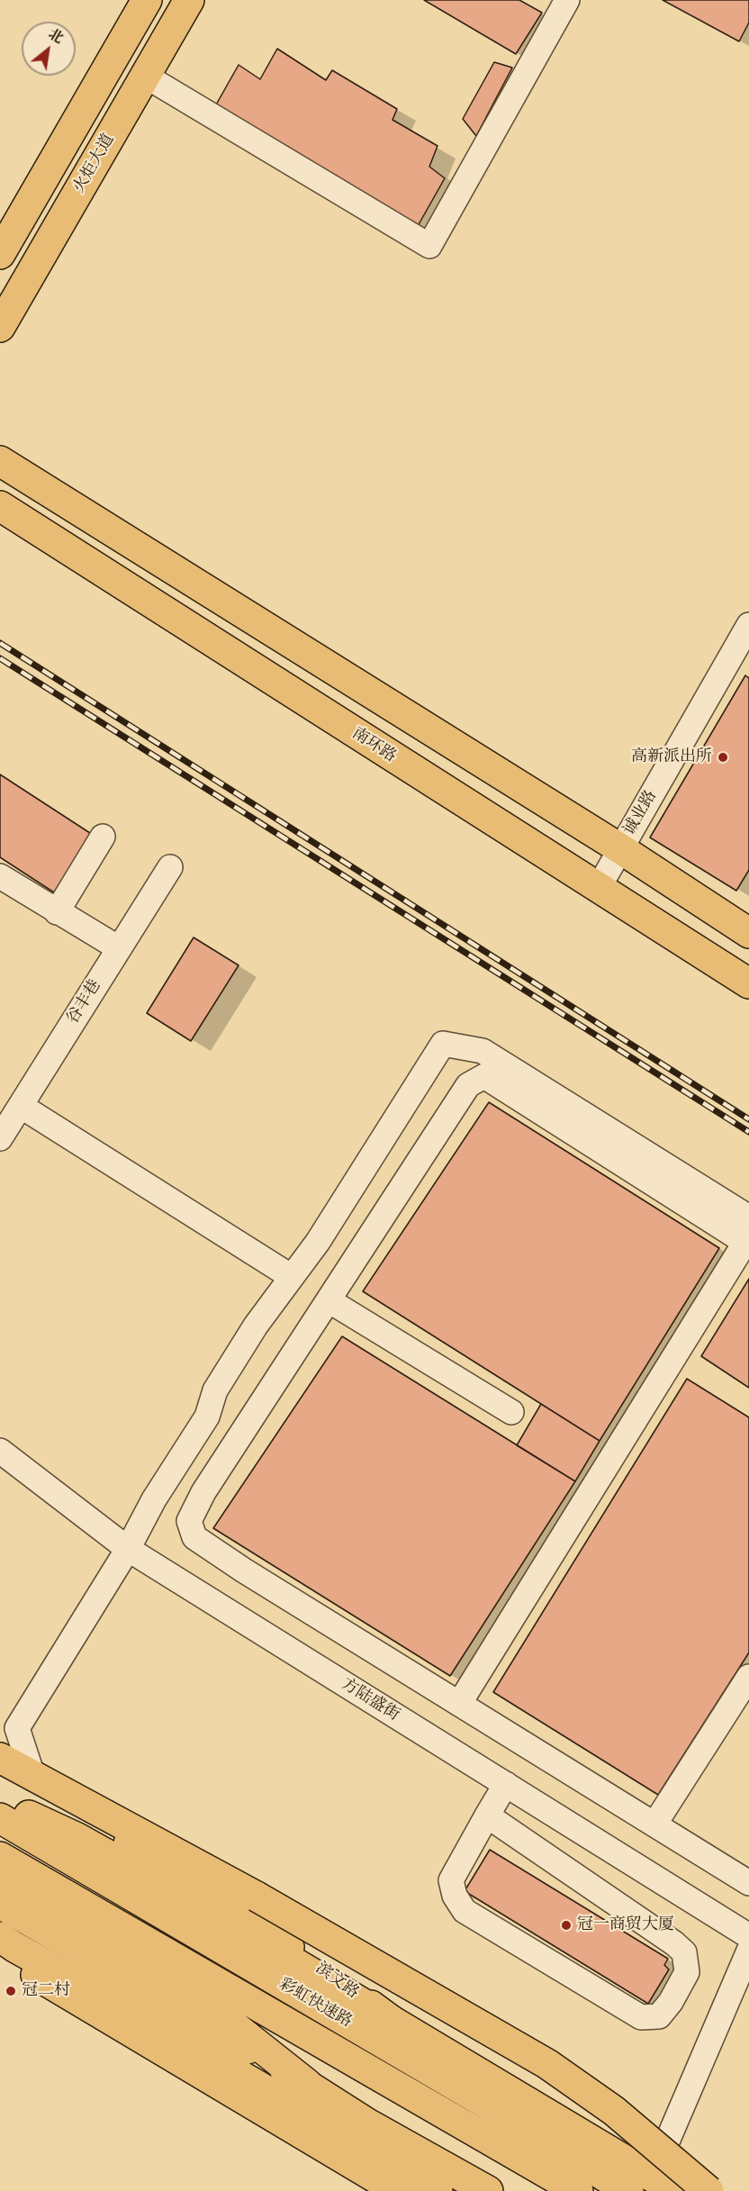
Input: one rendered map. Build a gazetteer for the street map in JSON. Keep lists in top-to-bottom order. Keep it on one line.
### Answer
{"streets":{"main road":["火炬大道","南环路","滨文路","彩虹快速路"],"street":["诚业路","谷丰巷","方陆盛街"]},"crossings":[["南环路","诚业路"],["滨文路","彩虹快速路"]],"places":["高新派出所","冠一商贸大厦","冠二村"],"north":"top right"}
